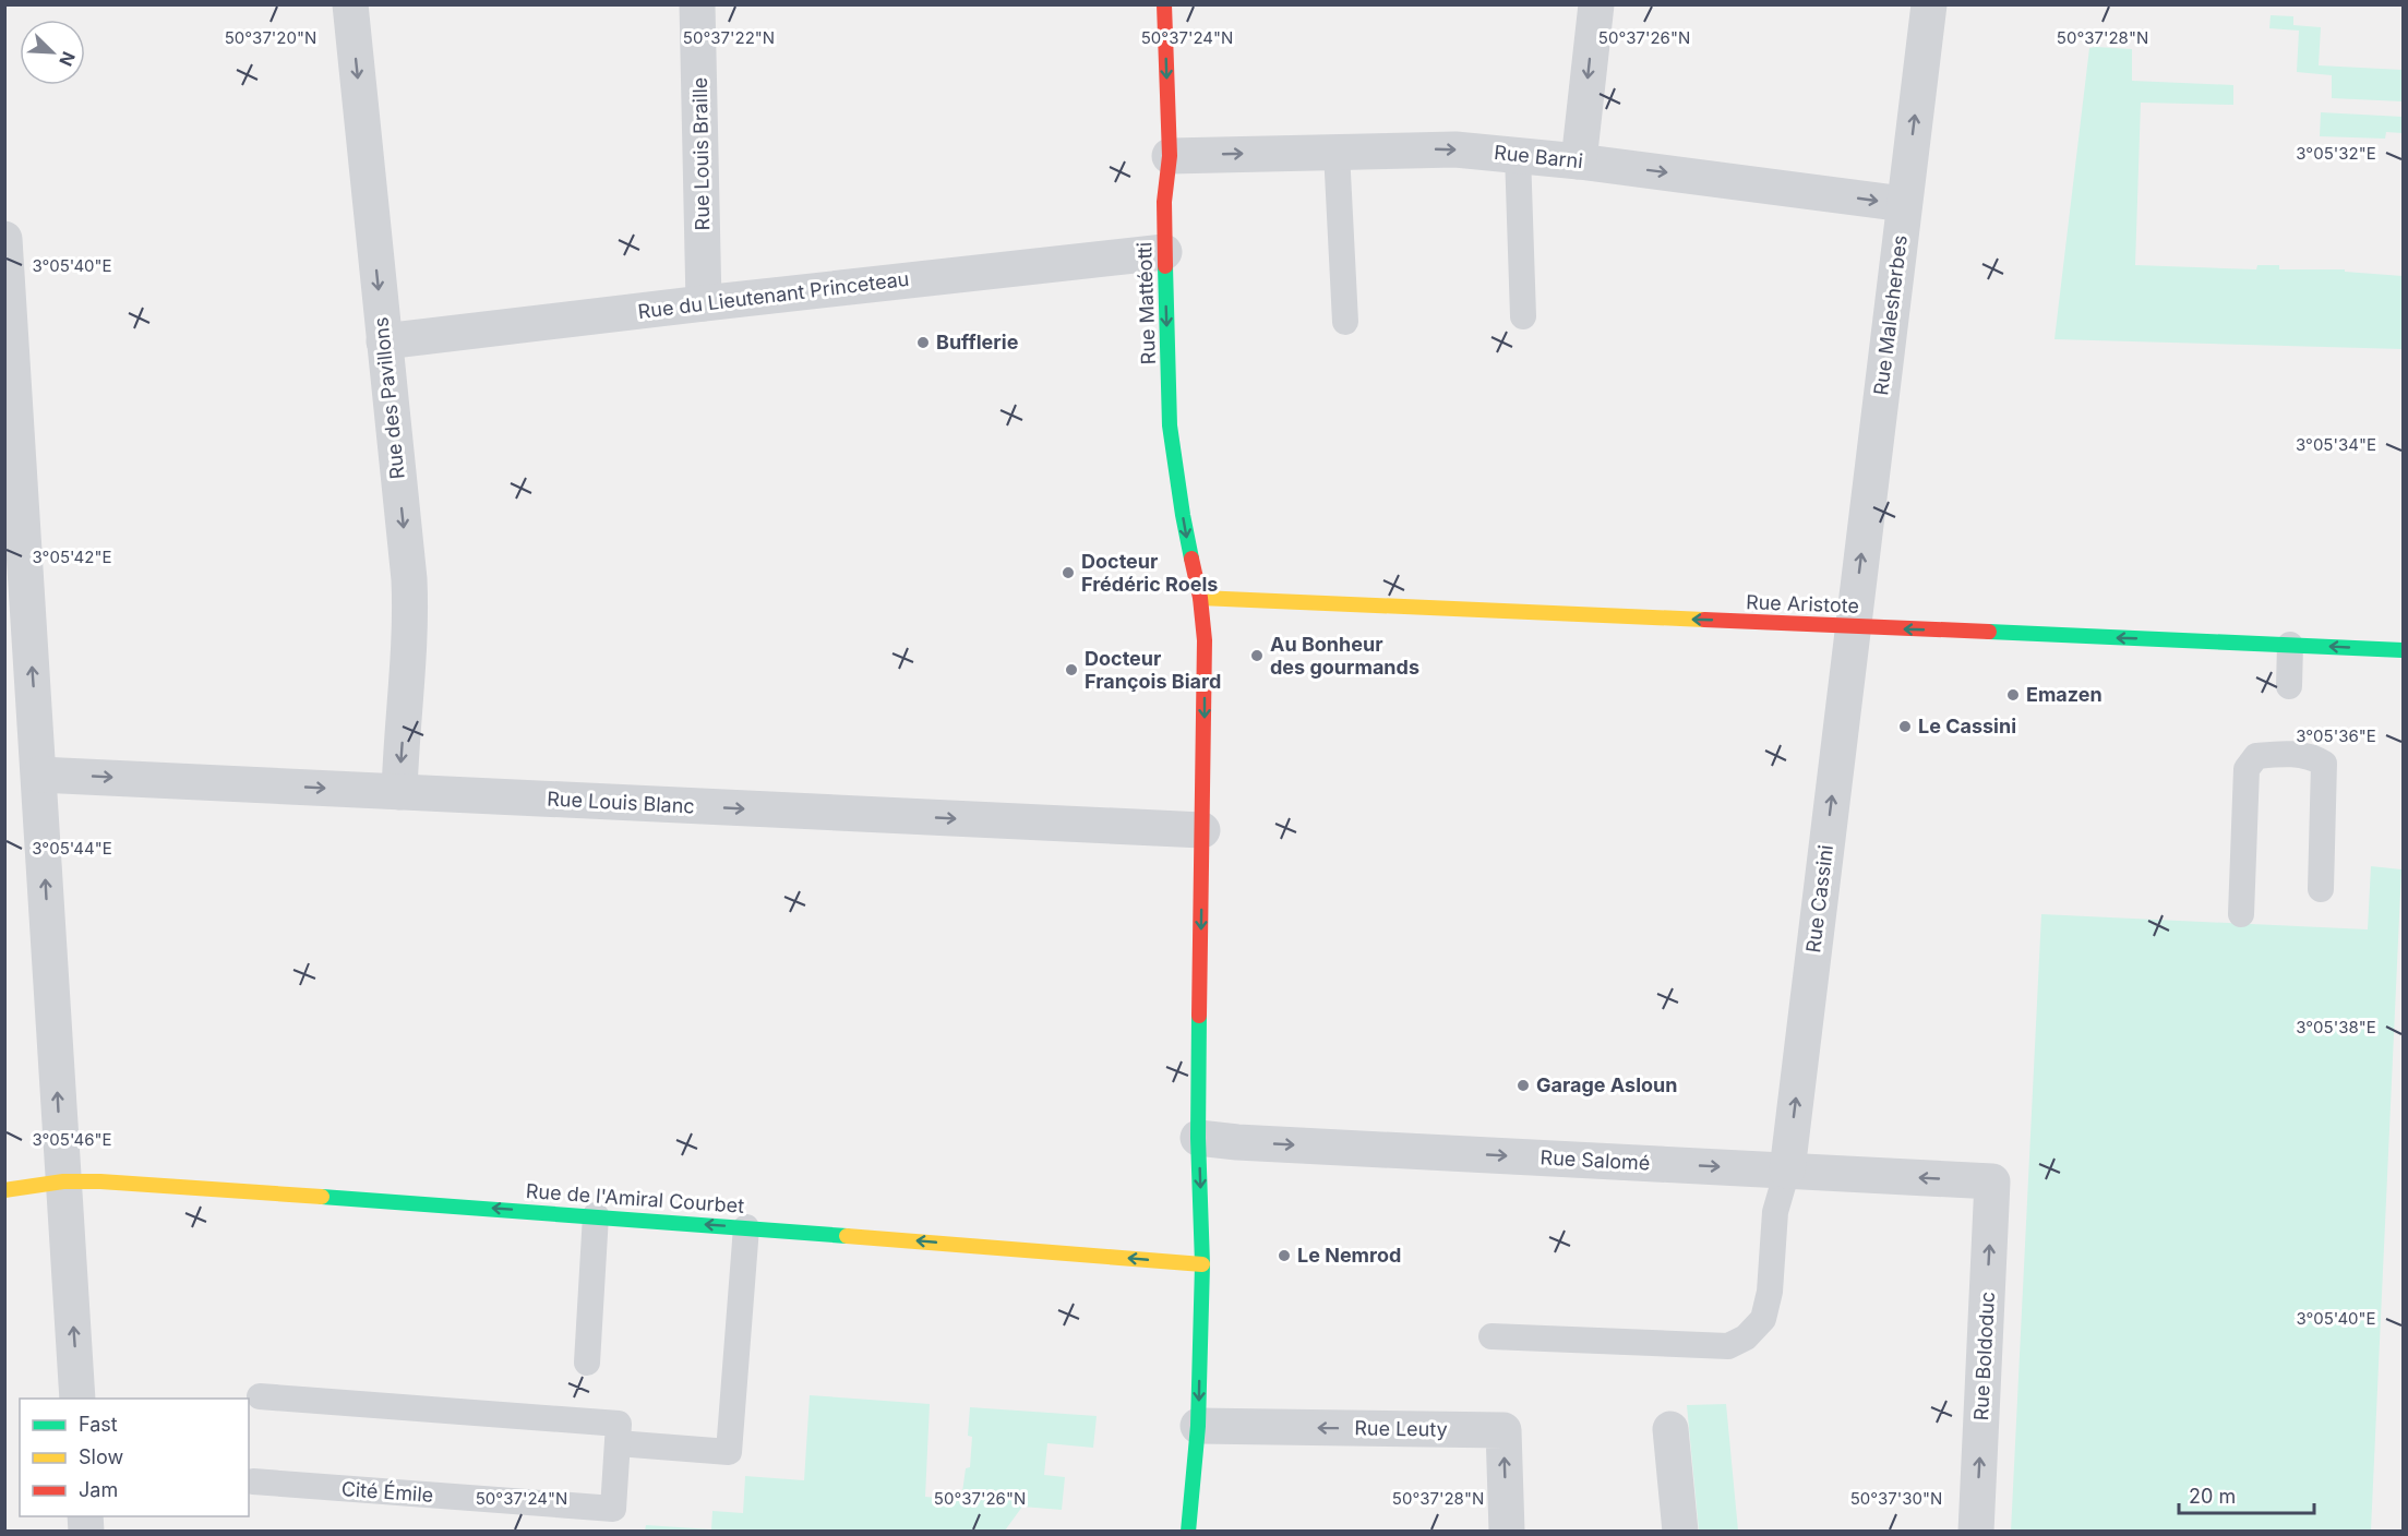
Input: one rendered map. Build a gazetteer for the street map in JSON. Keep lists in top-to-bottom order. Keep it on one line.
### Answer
{"streets":{"street":["Rue Louis Braille","Rue Barni","Rue du Lieutenant Princeteau","Rue Mattéotti","Rue Malesherbes","Rue des Pavillons","Rue Aristote","Rue Louis Blanc","Rue Cassini","Rue Salomé","Rue de l'Amiral Courbet","Rue Boldoduc","Rue Leuty"],"lane":["Cité Émile"]},"crossings":[["Rue Louis Braille","Rue du Lieutenant Princeteau"],["Rue Barni","Rue Mattéotti"],["Rue Barni","Rue Malesherbes"],["Rue du Lieutenant Princeteau","Rue Mattéotti"],["Rue du Lieutenant Princeteau","Rue des Pavillons"],["Rue Mattéotti","Rue Aristote"],["Rue Mattéotti","Rue Louis Blanc"],["Rue Mattéotti","Rue Salomé"],["Rue Mattéotti","Rue de l'Amiral Courbet"],["Rue Mattéotti","Rue Leuty"],["Rue Malesherbes","Rue Aristote"],["Rue Malesherbes","Rue Cassini"],["Rue des Pavillons","Rue Louis Blanc"],["Rue Aristote","Rue Cassini"],["Rue Cassini","Rue Salomé"],["Rue Salomé","Rue Boldoduc"]],"one_way":["Rue Barni","Rue Mattéotti","Rue Malesherbes","Rue des Pavillons","Rue Aristote","Rue Louis Blanc","Rue Cassini","Rue de l'Amiral Courbet","Rue Boldoduc","Rue Leuty"],"places":["Bufflerie","Docteur Frédéric Roels","Au Bonheur des gourmands","Docteur François Biard","Emazen","Le Cassini","Garage Asloun","Le Nemrod"],"legend":["Fast","Slow","Jam"],"scale_bar":"20 m","north":"bottom right","coordinates":["50°37'20\"N","50°37'22\"N","50°37'24\"N","50°37'26\"N","50°37'28\"N","3°05'32\"E","3°05'40\"E","3°05'34\"E","3°05'42\"E","3°05'36\"E","3°05'44\"E","3°05'38\"E","3°05'46\"E","50°37'30\"N"]}
